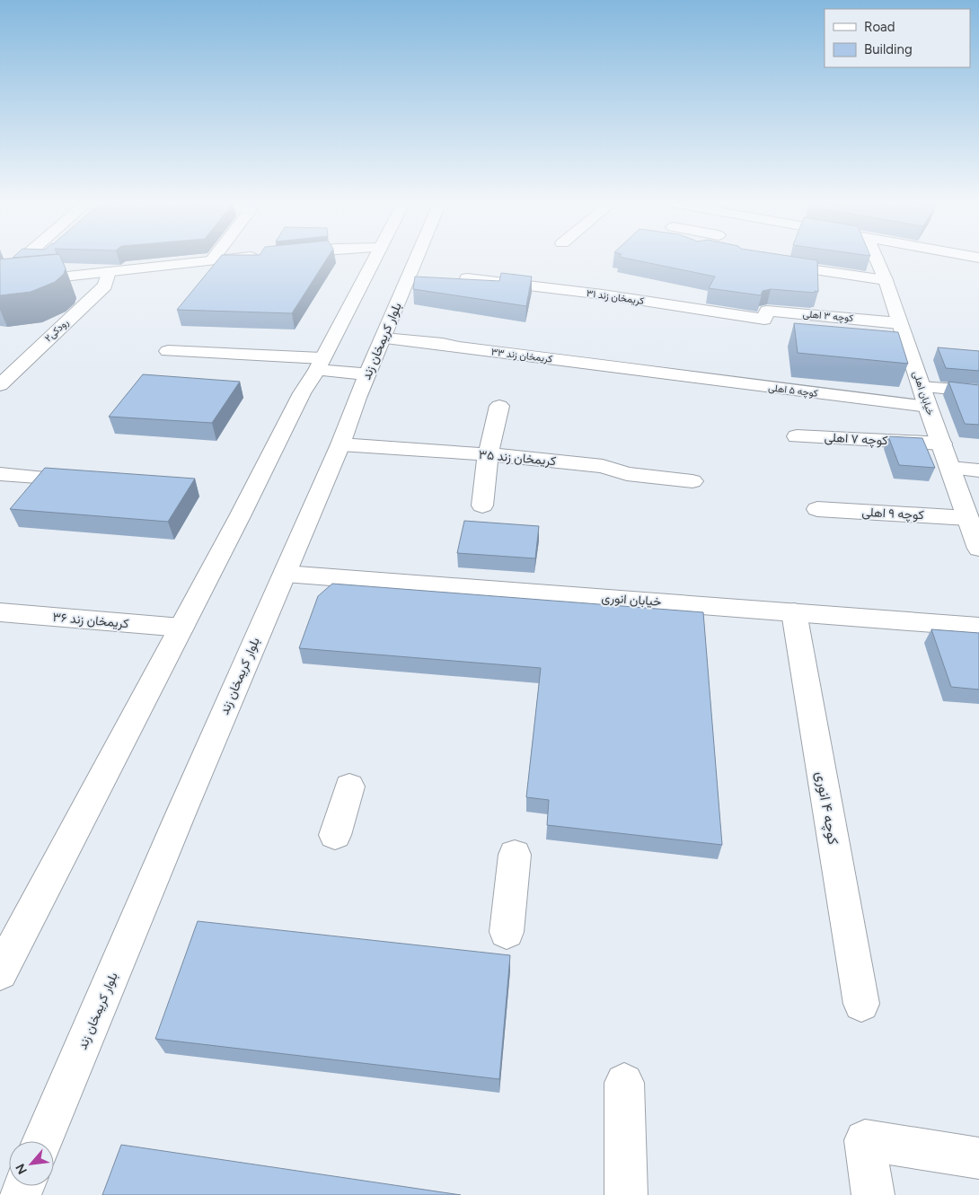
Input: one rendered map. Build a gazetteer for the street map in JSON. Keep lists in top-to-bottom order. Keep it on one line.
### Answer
{"streets":{"street":["کریمخان زند ۳۱","کوچه ۳ اهلی","رودکی۲","بلوار کریمخان زند","کریمخان زند ۳۳","کوچه ۵ اهلی","خیابان اهلی","کوچه ۷ اهلی","کریمخان زند ۳۵","کوچه ۹ اهلی","خیابان انوری","کریمخان زند ۳۶","کوچه ۴ انوری"]},"crossings":[["کریمخان زند ۳۱","کوچه ۳ اهلی"],["کوچه ۳ اهلی","خیابان اهلی"],["بلوار کریمخان زند","کریمخان زند ۳۳"],["بلوار کریمخان زند","کریمخان زند ۳۵"],["بلوار کریمخان زند","خیابان انوری"],["کریمخان زند ۳۳","کوچه ۵ اهلی"],["کوچه ۵ اهلی","خیابان اهلی"],["خیابان اهلی","کوچه ۷ اهلی"],["خیابان اهلی","کوچه ۹ اهلی"],["خیابان انوری","کوچه ۴ انوری"]],"legend":["Road","Building"],"north":"bottom left"}
